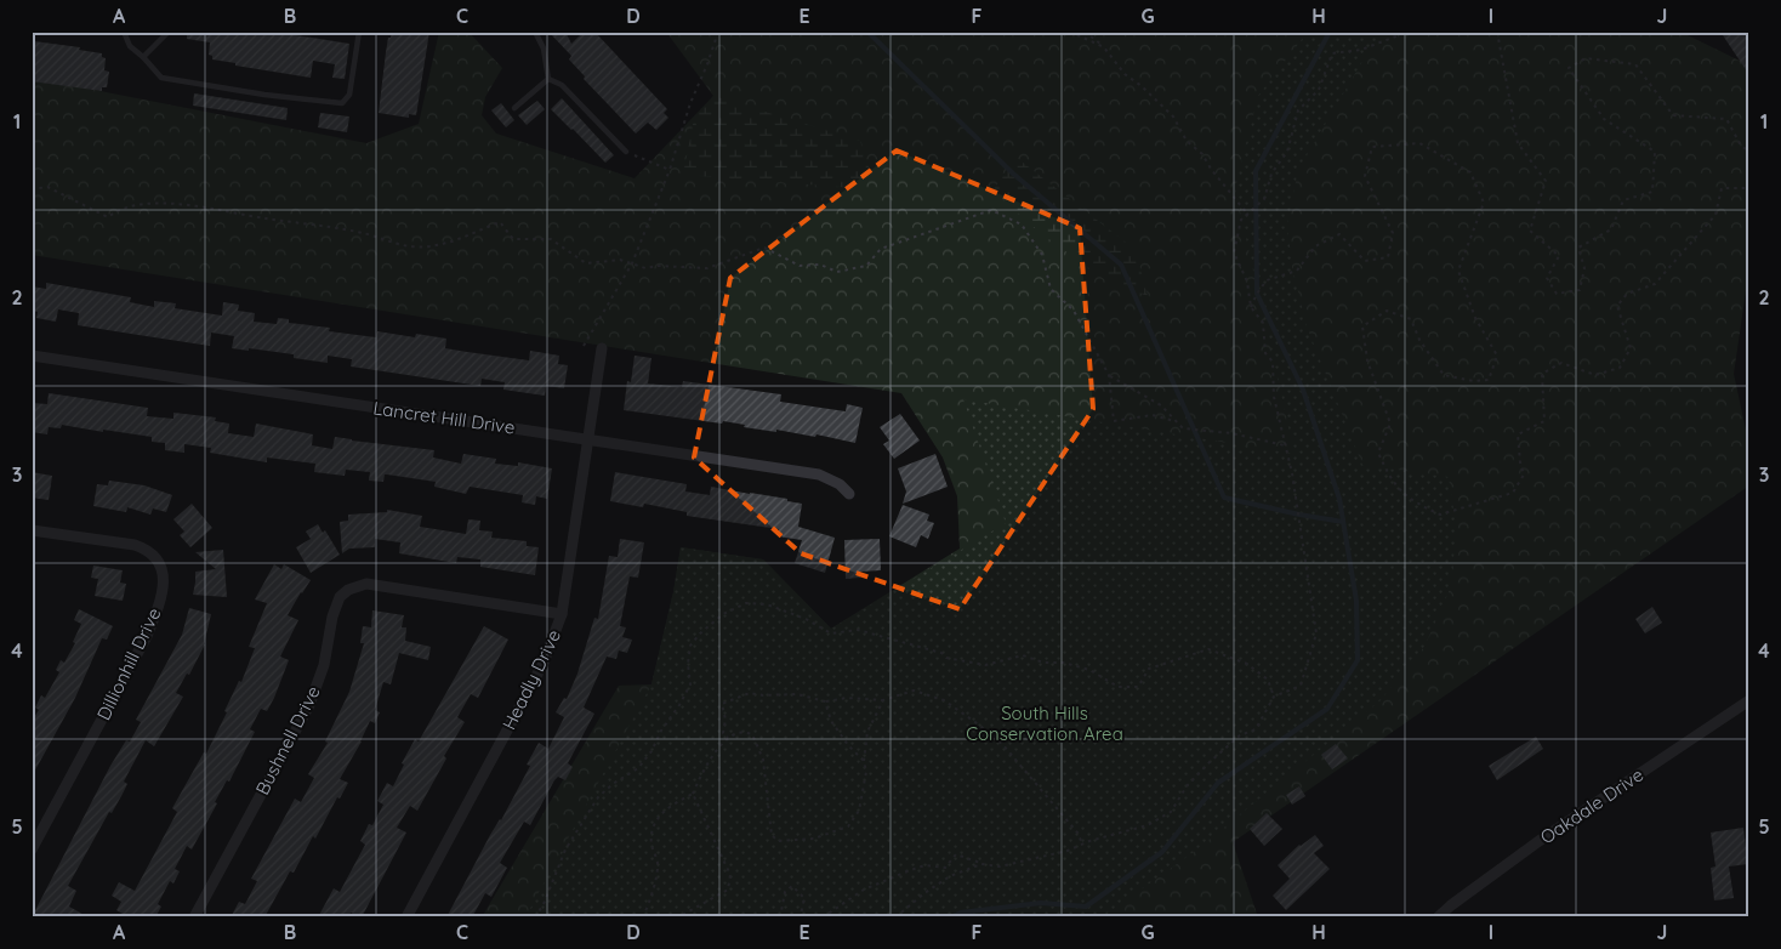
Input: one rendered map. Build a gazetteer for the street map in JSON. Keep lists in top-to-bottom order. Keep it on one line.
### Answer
{"streets":{"street":["Lancret Hill Drive","Dillionhill Drive","Headly Drive","Bushnell Drive","Oakdale Drive"]},"crossings":[["Lancret Hill Drive","Headly Drive"],["Headly Drive","Bushnell Drive"]],"parks":["South Hills Conservation Area"],"grid":{"columns":["A","B","C","D","E","F","G","H","I","J"],"rows":["1","2","3","4","5"]}}
